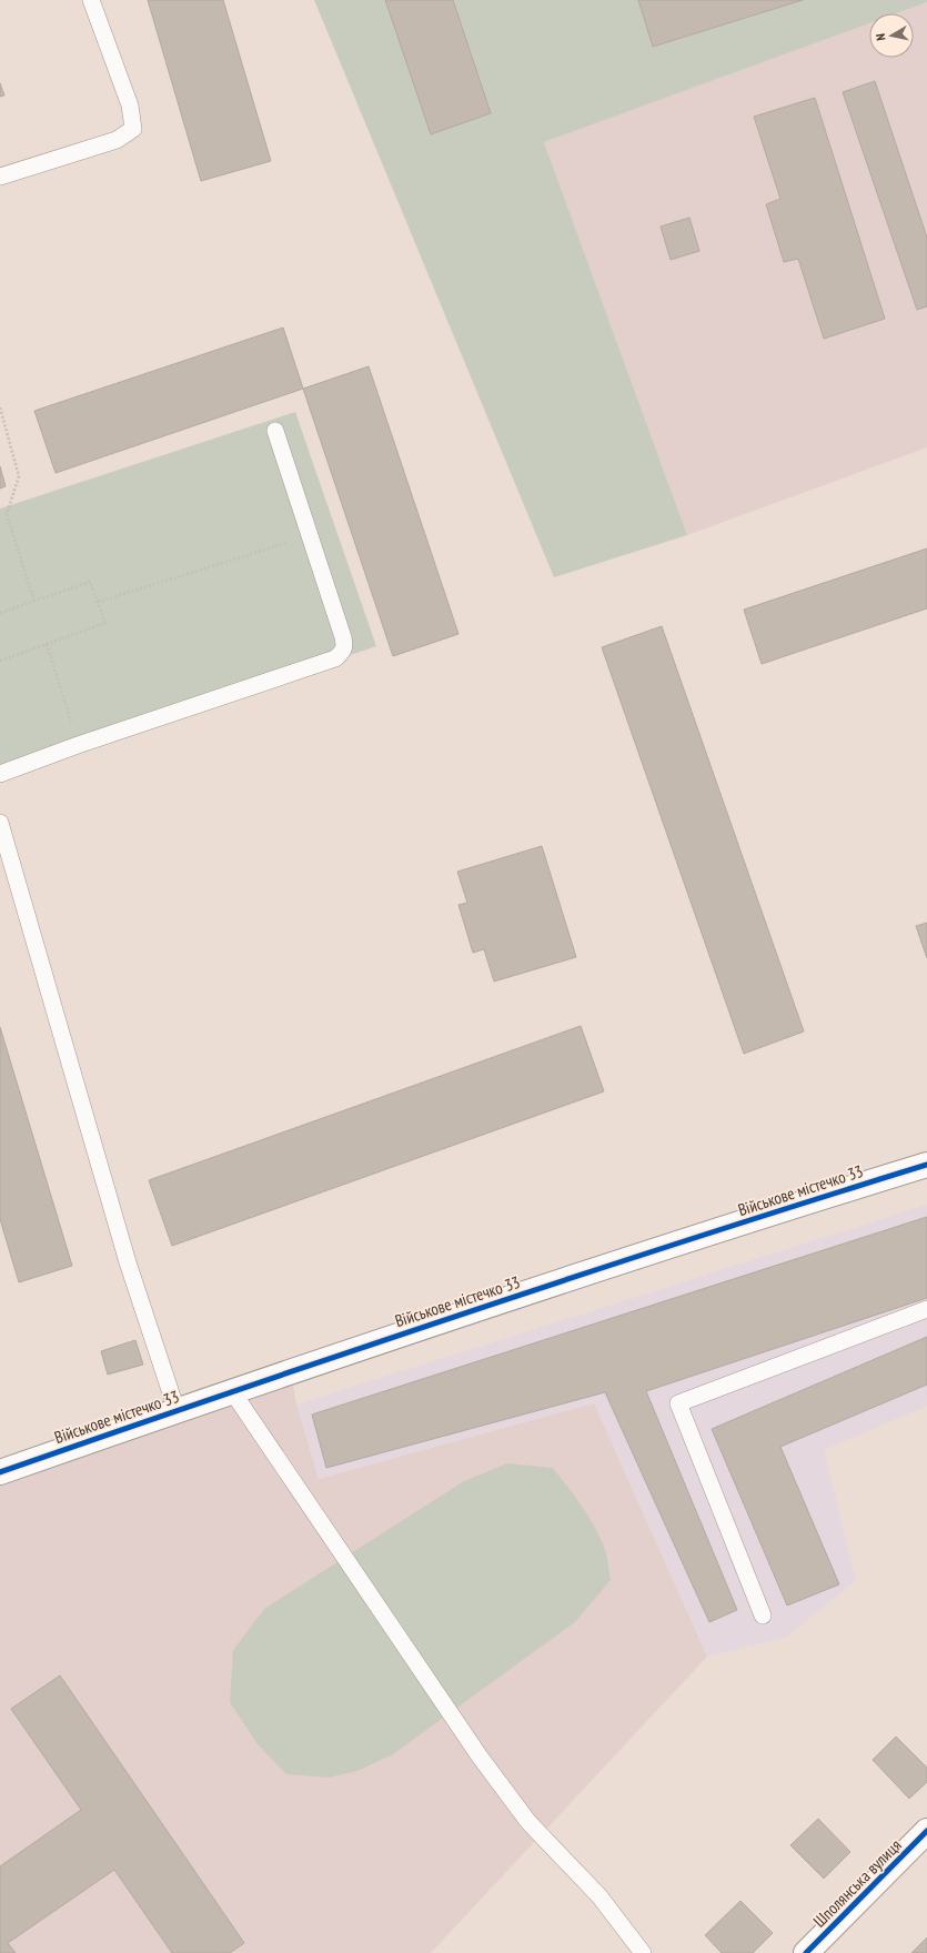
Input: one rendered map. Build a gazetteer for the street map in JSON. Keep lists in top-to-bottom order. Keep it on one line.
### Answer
{"streets":{"street":["Військове містечко 33","Шполянська вулиця"]},"north":"left"}
